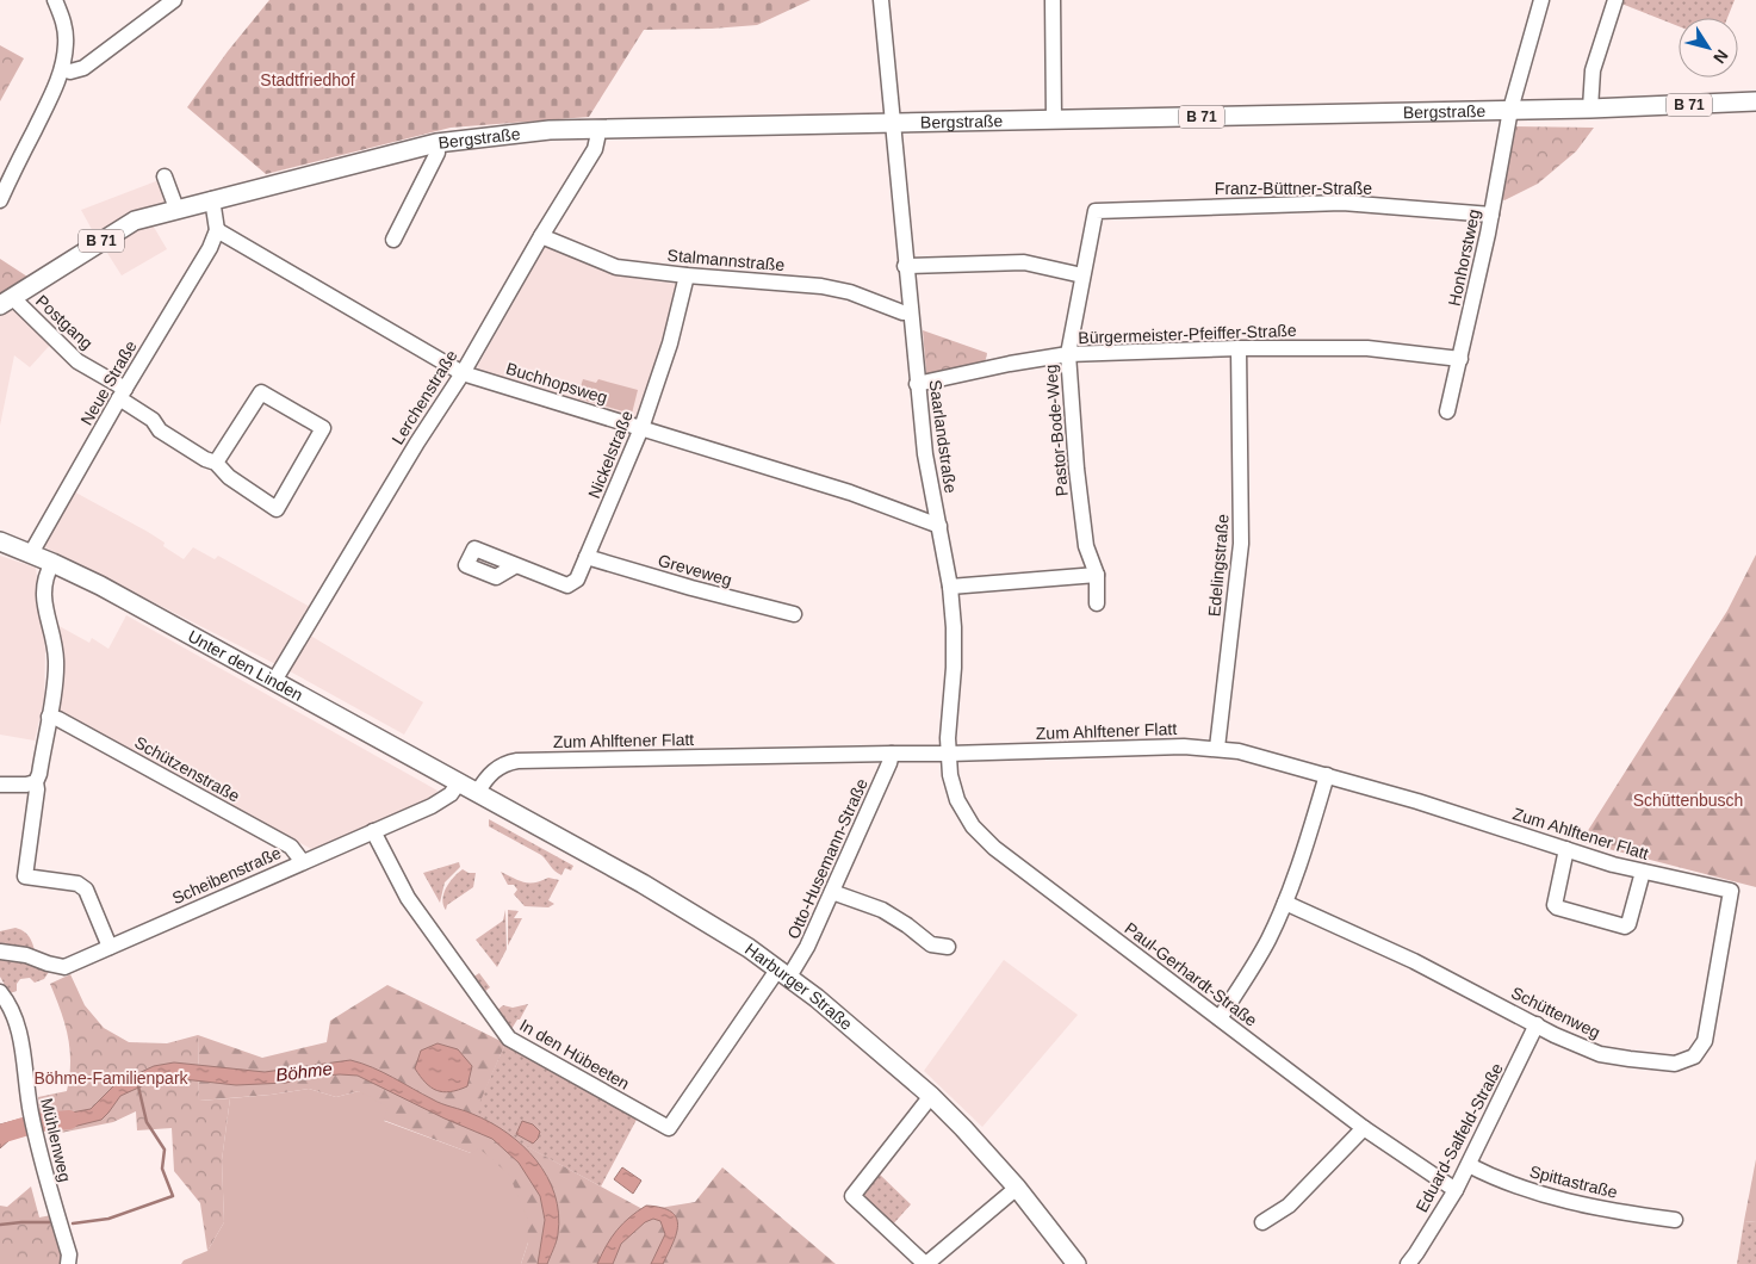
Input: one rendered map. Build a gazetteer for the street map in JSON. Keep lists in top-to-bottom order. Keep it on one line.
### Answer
{"streets":{"main road":["B 71","Bergstraße","Unter den Linden","Harburger Straße"],"street":["Franz-Büttner-Straße","Honhorstweg","Stalmannstraße","Postgang","Bürgermeister-Pfeiffer-Straße","Neue Straße","Buchhopsweg","Lerchenstraße","Pastor-Bode-Weg","Saarlandstraße","Nickelstraße","Edelingstraße","Greveweg","Zum Ahlftener Flatt","Schützenstraße","Otto-Husemann-Straße","Scheibenstraße","Paul-Gerhardt-Straße","Schüttenweg","In den Hübeeten","Eduard-Salfeld-Straße","Mühlenweg","Spittastraße"]},"crossings":[["Bergstraße","Honhorstweg"],["Bergstraße","Postgang"],["Bergstraße","Lerchenstraße"],["Bergstraße","Saarlandstraße"],["Franz-Büttner-Straße","Honhorstweg"],["Franz-Büttner-Straße","Pastor-Bode-Weg"],["Honhorstweg","Bürgermeister-Pfeiffer-Straße"],["Stalmannstraße","Lerchenstraße"],["Stalmannstraße","Saarlandstraße"],["Stalmannstraße","Nickelstraße"],["Postgang","Neue Straße"],["Bürgermeister-Pfeiffer-Straße","Pastor-Bode-Weg"],["Bürgermeister-Pfeiffer-Straße","Saarlandstraße"],["Bürgermeister-Pfeiffer-Straße","Edelingstraße"],["Neue Straße","Buchhopsweg"],["Neue Straße","Unter den Linden"],["Buchhopsweg","Lerchenstraße"],["Buchhopsweg","Saarlandstraße"],["Buchhopsweg","Nickelstraße"],["Lerchenstraße","Unter den Linden"],["Saarlandstraße","Zum Ahlftener Flatt"],["Saarlandstraße","Paul-Gerhardt-Straße"],["Nickelstraße","Greveweg"],["Edelingstraße","Zum Ahlftener Flatt"],["Unter den Linden","Scheibenstraße"],["Unter den Linden","Harburger Straße"],["Zum Ahlftener Flatt","Otto-Husemann-Straße"],["Zum Ahlftener Flatt","Paul-Gerhardt-Straße"],["Zum Ahlftener Flatt","Harburger Straße"],["Zum Ahlftener Flatt","Schüttenweg"],["Schützenstraße","Scheibenstraße"],["Otto-Husemann-Straße","Harburger Straße"],["Otto-Husemann-Straße","In den Hübeeten"],["Scheibenstraße","Harburger Straße"],["Scheibenstraße","In den Hübeeten"],["Paul-Gerhardt-Straße","Eduard-Salfeld-Straße"],["Harburger Straße","In den Hübeeten"],["Schüttenweg","Eduard-Salfeld-Straße"],["Eduard-Salfeld-Straße","Spittastraße"]],"water":["Böhme"],"parks":["Stadtfriedhof","Schüttenbusch","Böhme-Familienpark"],"north":"bottom right"}
